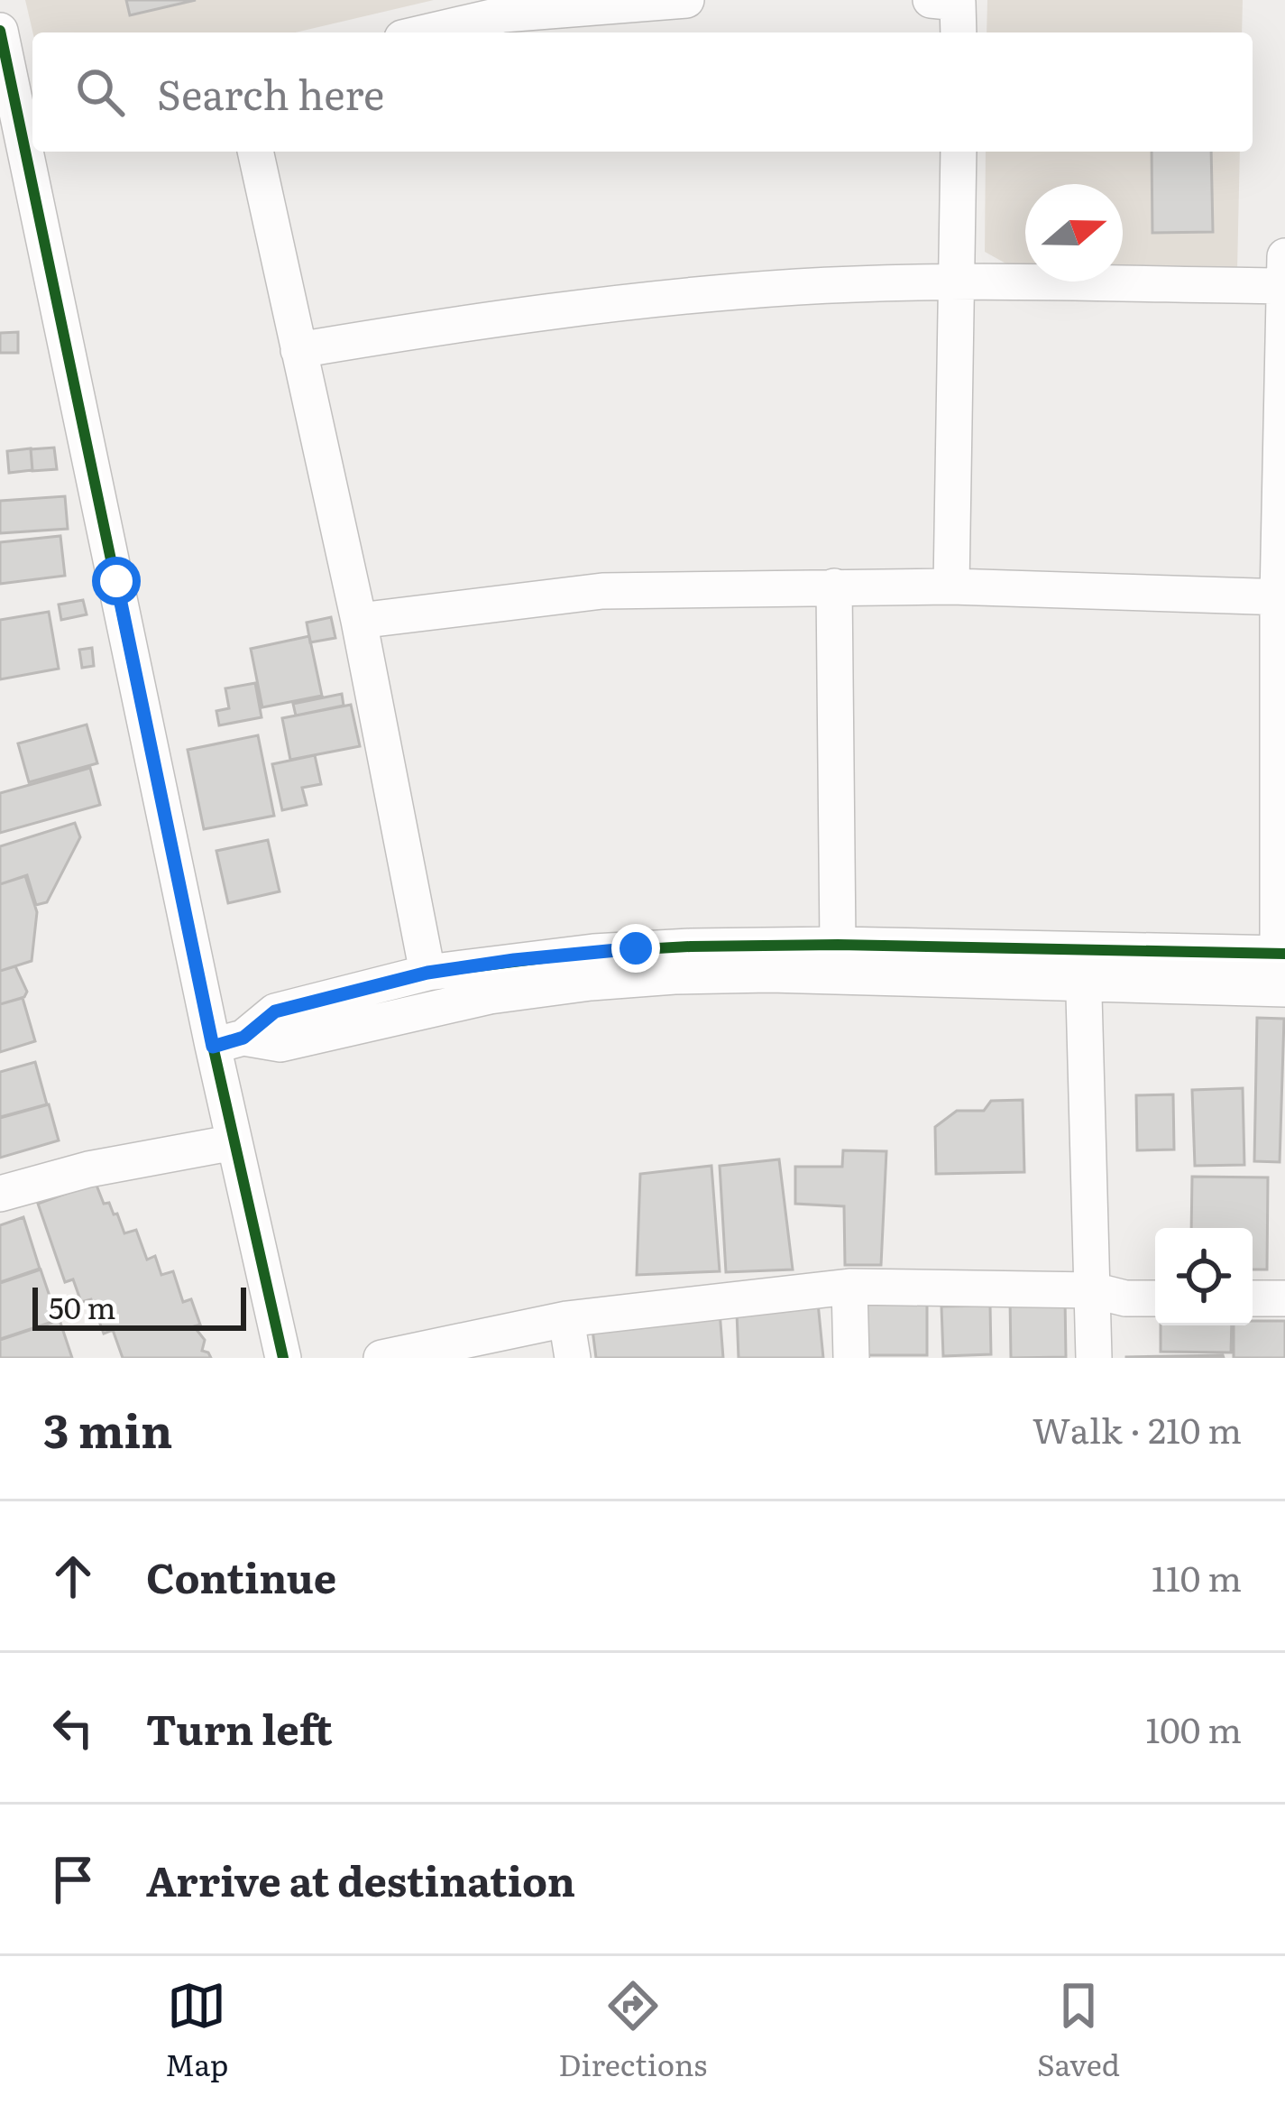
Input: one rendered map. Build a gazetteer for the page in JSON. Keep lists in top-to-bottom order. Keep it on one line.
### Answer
{"scale_bar":"50 m","north":"right","page":{"search":"Search here","scale":"50 m","heading":["3 min","Walk · 210 m"],"list":[["Continue","110 m"],["Turn left","100 m"],"Arrive at destination"],"nav":["Map","Directions","Saved"]}}
